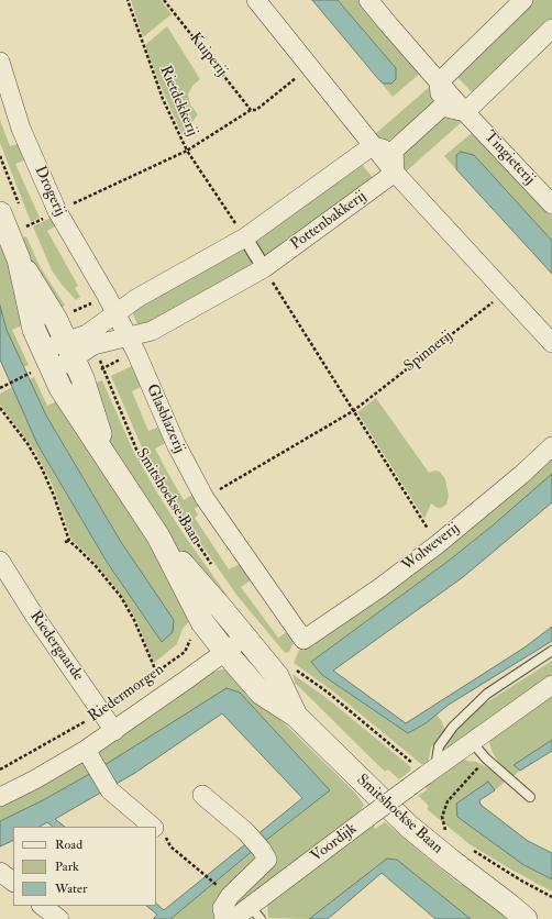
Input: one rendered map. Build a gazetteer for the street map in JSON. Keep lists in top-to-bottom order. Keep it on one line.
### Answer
{"streets":{"street":["Tingieterij","Drogerij","Pottenbakkerij","Glasblazerij","Smitshoekse Baan","Wolweverij","Riedergaarde","Riedermorgen","Voordijk"],"path":["Kuiperij","Rietdekkerij","Spinnerij"]},"crossings":[["Rietdekkerij","Drogerij"],["Drogerij","Pottenbakkerij"],["Pottenbakkerij","Glasblazerij"],["Pottenbakkerij","Smitshoekse Baan"],["Glasblazerij","Wolweverij"],["Smitshoekse Baan","Riedermorgen"],["Riedergaarde","Riedermorgen"]],"legend":["Road","Park","Water"]}
